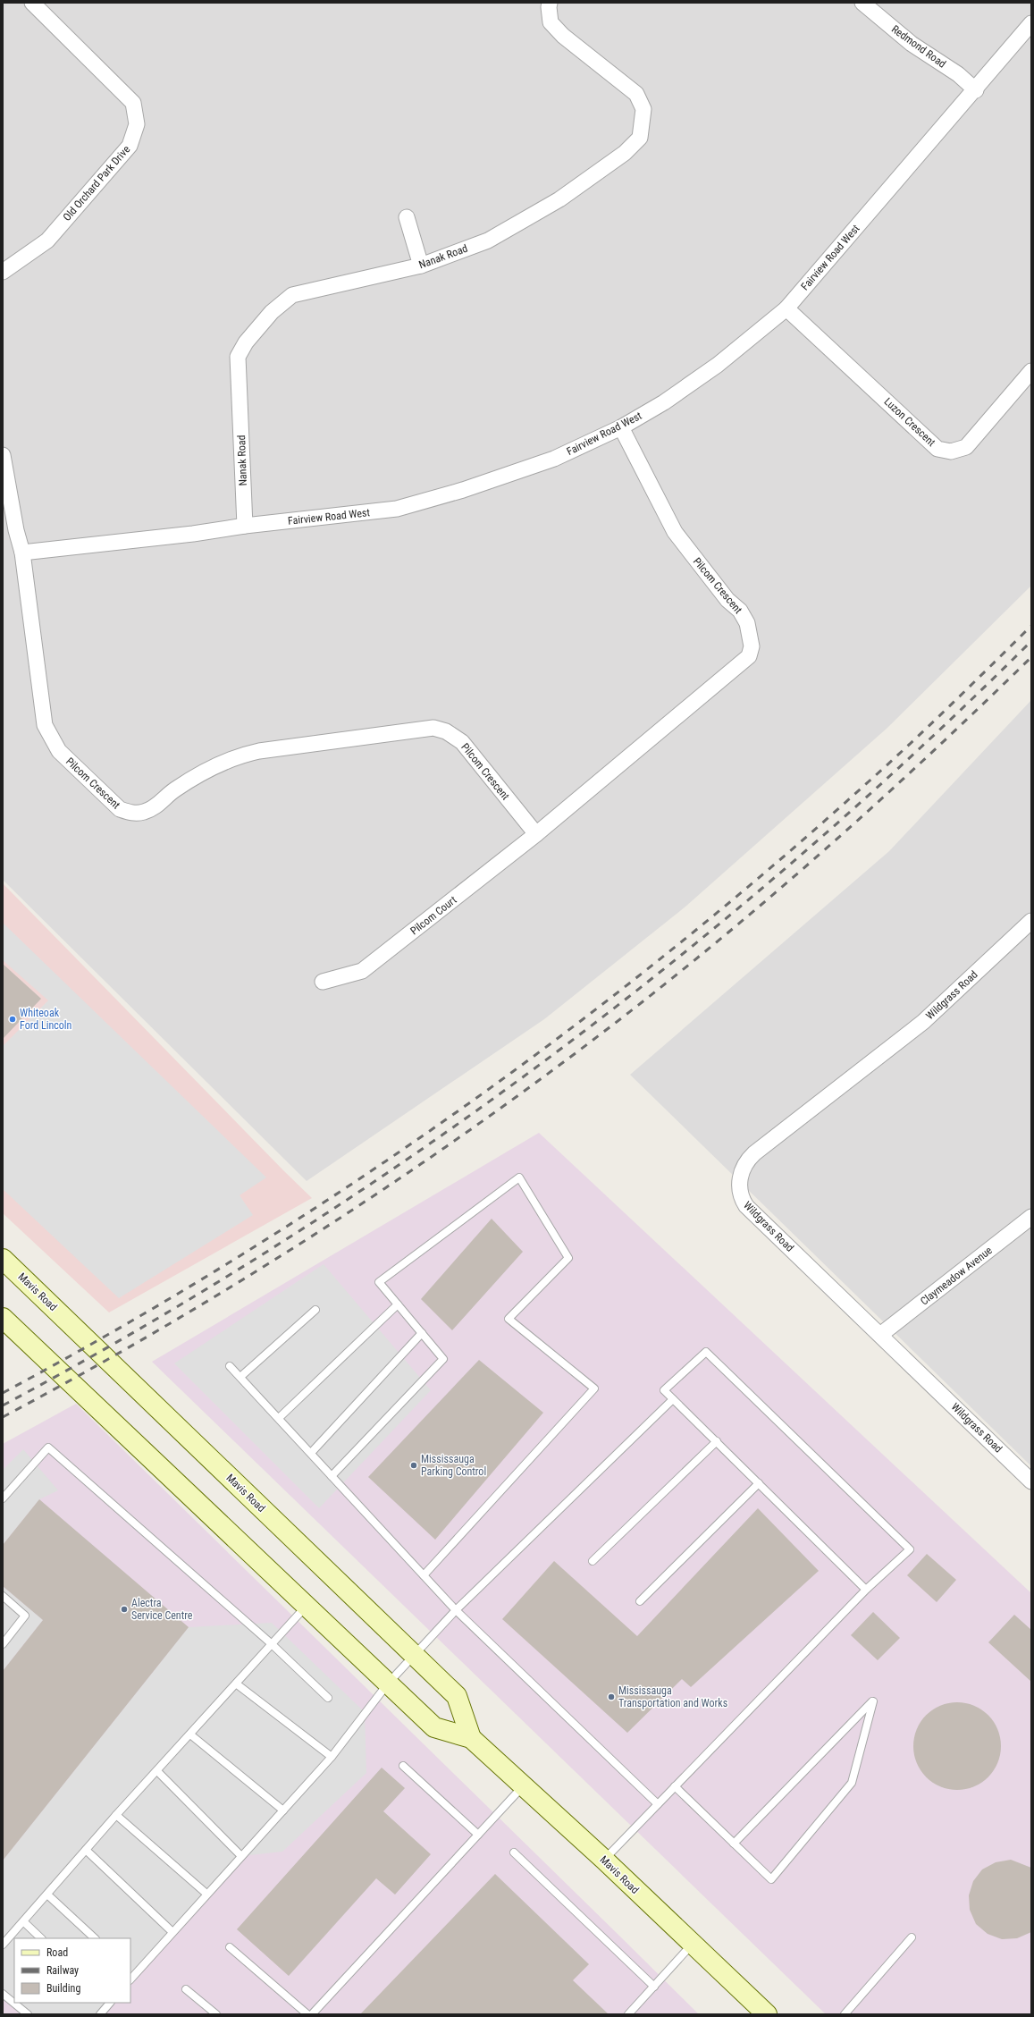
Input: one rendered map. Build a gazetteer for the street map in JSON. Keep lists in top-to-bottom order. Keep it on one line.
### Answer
{"streets":{"main road":["Mavis Road"],"street":["Redmond Road","Old Orchard Park Drive","Nanak Road","Fairview Road West","Luzon Crescent","Pilcom Crescent","Pilcom Court","Wildgrass Road","Claymeadow Avenue"]},"crossings":[["Redmond Road","Fairview Road West"],["Nanak Road","Fairview Road West"],["Fairview Road West","Luzon Crescent"],["Fairview Road West","Pilcom Crescent"],["Pilcom Crescent","Pilcom Court"],["Wildgrass Road","Claymeadow Avenue"]],"places":["Whiteoak Ford Lincoln","Mississauga Parking Control","Alectra Service Centre","Mississauga Transportation and Works"],"legend":["Road","Railway","Building"]}
